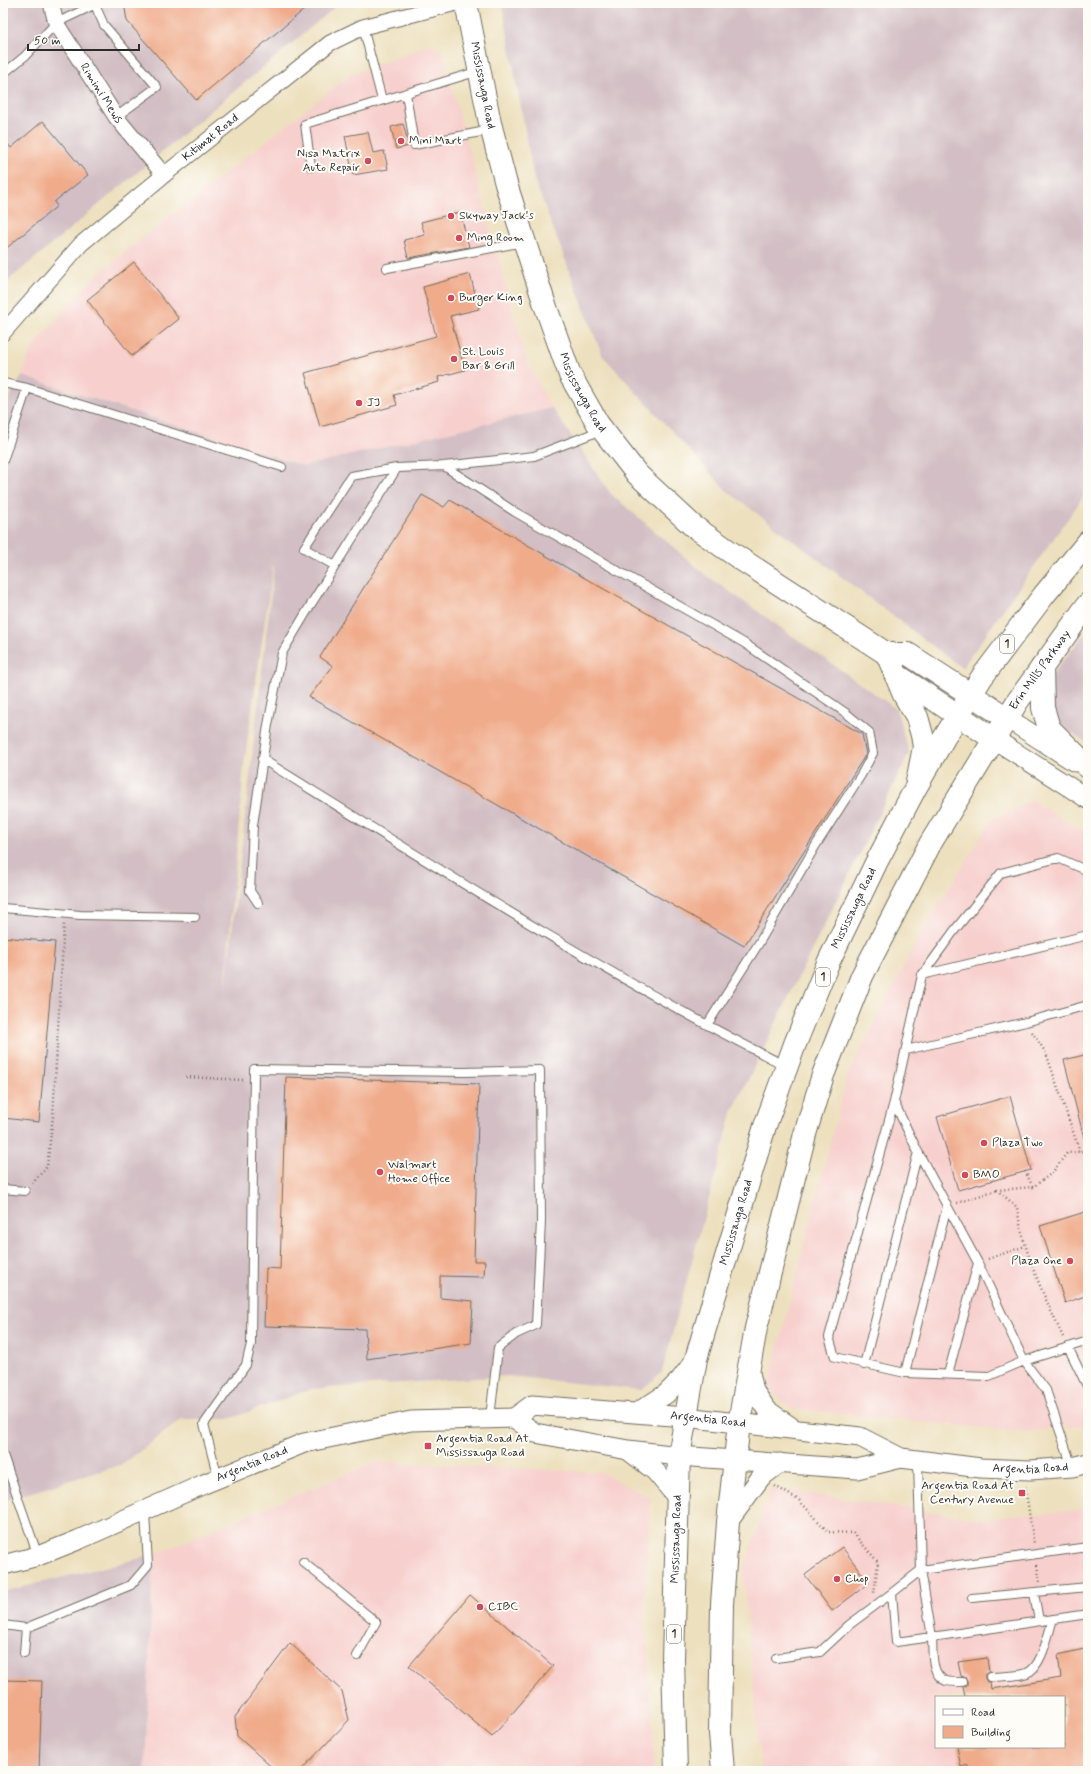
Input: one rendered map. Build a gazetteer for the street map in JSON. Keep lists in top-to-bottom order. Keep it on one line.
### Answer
{"streets":{"main road":["Mississauga Road","1","Erin Mills Parkway"],"street":["Rimini Mews","Kitimat Road","Argentia Road"]},"crossings":[["Mississauga Road","1"],["Mississauga Road","Argentia Road"],["Rimini Mews","Kitimat Road"]],"places":{"other":["Mini Mart","Nisa Matrix Auto Repair","Skyway Jack's","Ming Room","Burger King","St. Louis Bar & Grill","JJ","Plaza Two","Walmart Home Office","BMO","Plaza One","Chop","CIBC"],"transit":["Argentia Road At Mississauga Road","Argentia Road At Century Avenue"]},"legend":["Road","Building"],"scale_bar":"50 m"}
